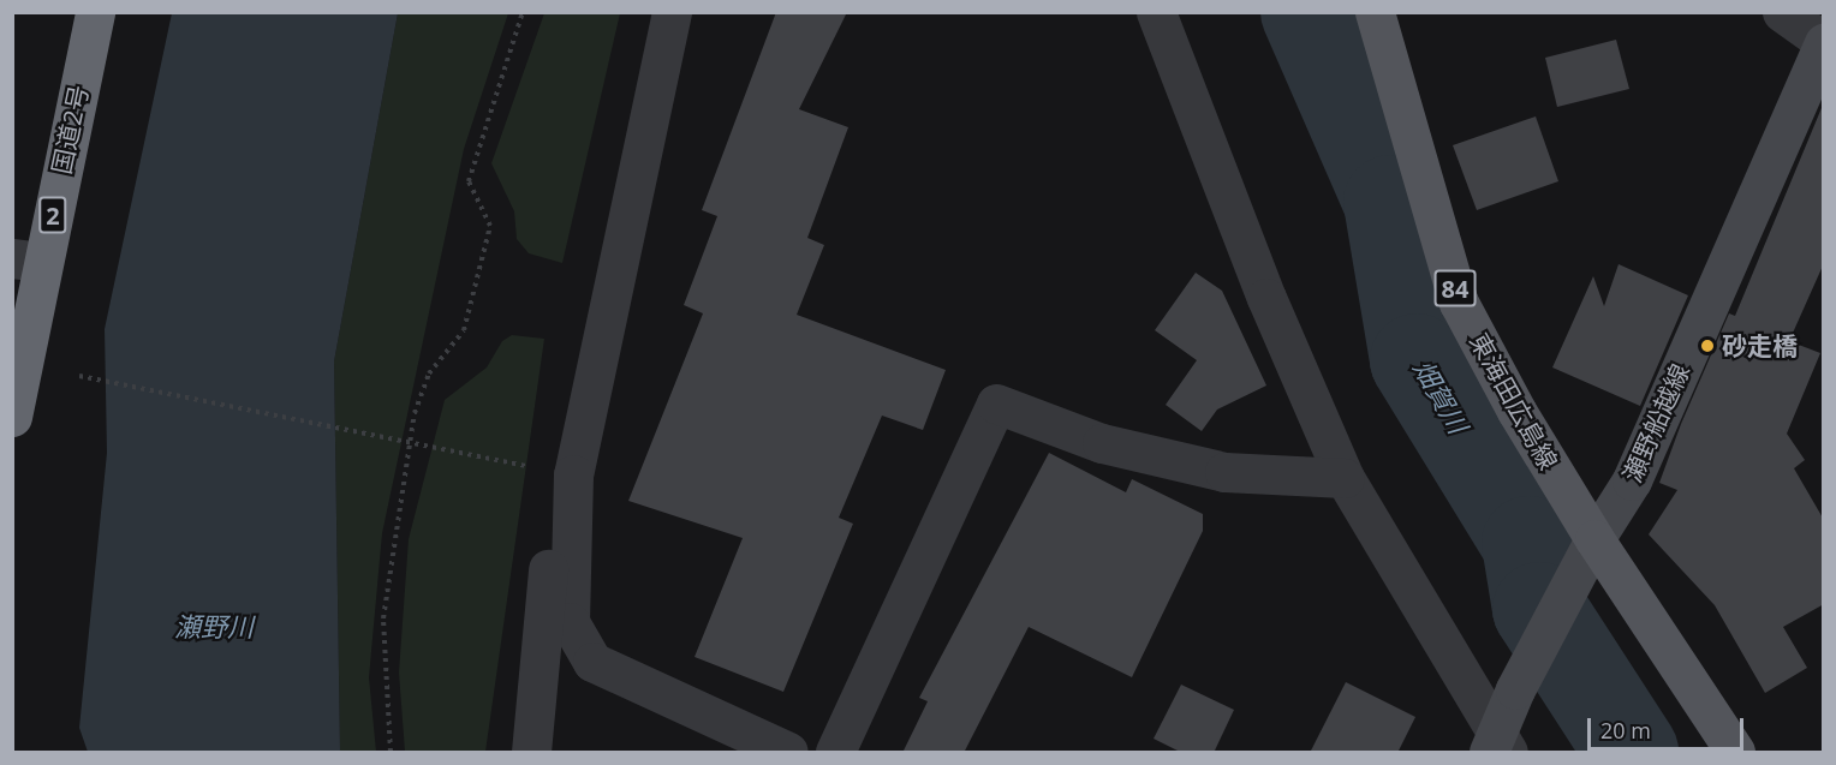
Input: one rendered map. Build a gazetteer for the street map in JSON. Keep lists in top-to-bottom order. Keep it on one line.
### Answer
{"streets":{"highway":["国道2号","2"],"main road":["84","東海田広島線","瀬野船越線"]},"crossings":[["東海田広島線","瀬野船越線"]],"water":["畑賀川","瀬野川"],"places":["砂走橋"],"scale_bar":"20 m"}
